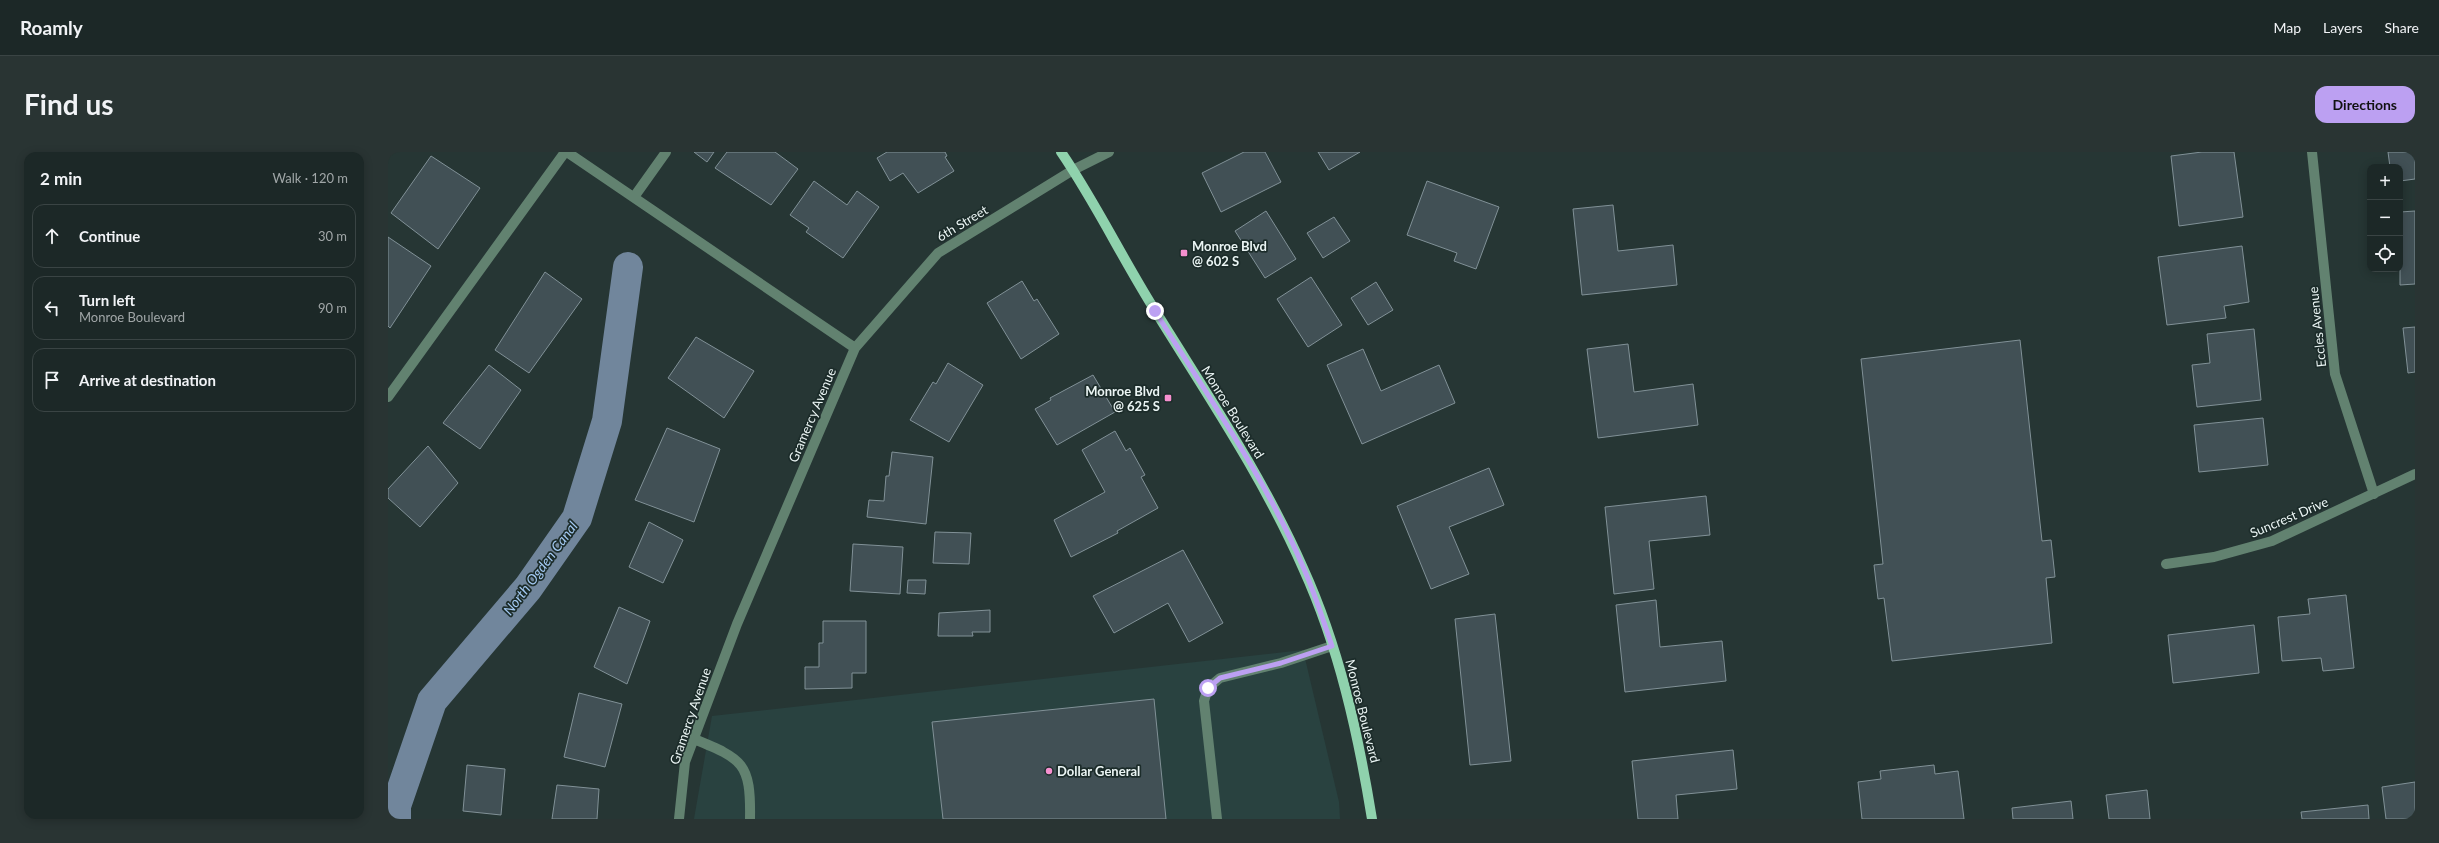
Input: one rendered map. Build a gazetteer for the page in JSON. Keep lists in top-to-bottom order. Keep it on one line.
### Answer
{"streets":{"main road":["Monroe Boulevard"],"street":["6th Street","Eccles Avenue","Gramercy Avenue","Suncrest Drive"]},"crossings":[["6th Street","Monroe Boulevard"],["6th Street","Gramercy Avenue"],["Eccles Avenue","Suncrest Drive"]],"water":["North Ogden Canal"],"places":{"transit":["Monroe Blvd @ 602 S","Monroe Blvd @ 625 S"],"other":["Dollar General"]},"page":{"header":"Roamly","nav":["Map","Layers","Share"],"buttons":"Directions","title":"Find us","heading":["2 min","Walk · 120 m"],"map_buttons":["+","−"],"list":[["Continue","30 m"],["Turn left","Monroe Boulevard","90 m"],"Arrive at destination"]}}
